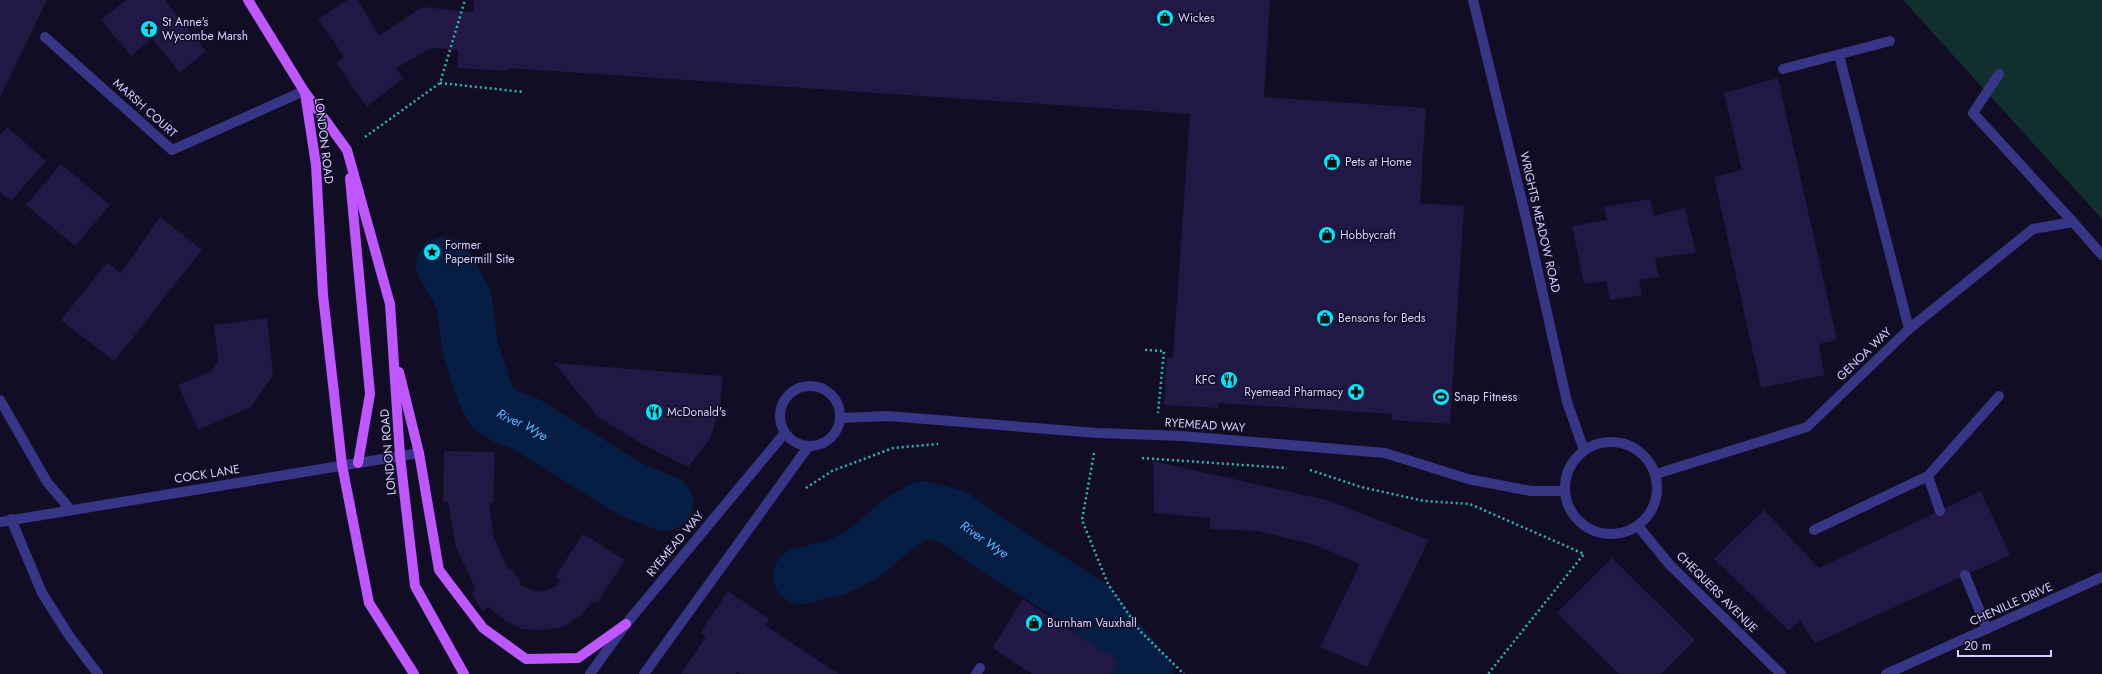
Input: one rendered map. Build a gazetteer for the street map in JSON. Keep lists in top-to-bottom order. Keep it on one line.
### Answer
{"streets":{"main road":["LONDON ROAD"],"street":["MARSH COURT","WRIGHTS MEADOW ROAD","GENOA WAY","RYEMEAD WAY","COCK LANE","CHEQUERS AVENUE","CHENILLE DRIVE"]},"crossings":[["MARSH COURT","LONDON ROAD"],["LONDON ROAD","COCK LANE"],["WRIGHTS MEADOW ROAD","GENOA WAY"],["WRIGHTS MEADOW ROAD","RYEMEAD WAY"],["WRIGHTS MEADOW ROAD","CHEQUERS AVENUE"],["GENOA WAY","RYEMEAD WAY"],["GENOA WAY","CHEQUERS AVENUE"],["RYEMEAD WAY","CHEQUERS AVENUE"]],"water":["River Wye"],"places":{"shop":["Wickes","Pets at Home","Hobbycraft","Bensons for Beds","Burnham Vauxhall"],"church":["St Anne's Wycombe Marsh"],"place":["Former Papermill Site"],"restaurant":["KFC","McDonald's"],"pharmacy":["Ryemead Pharmacy"],"sports":["Snap Fitness"]},"scale_bar":"20 m"}
